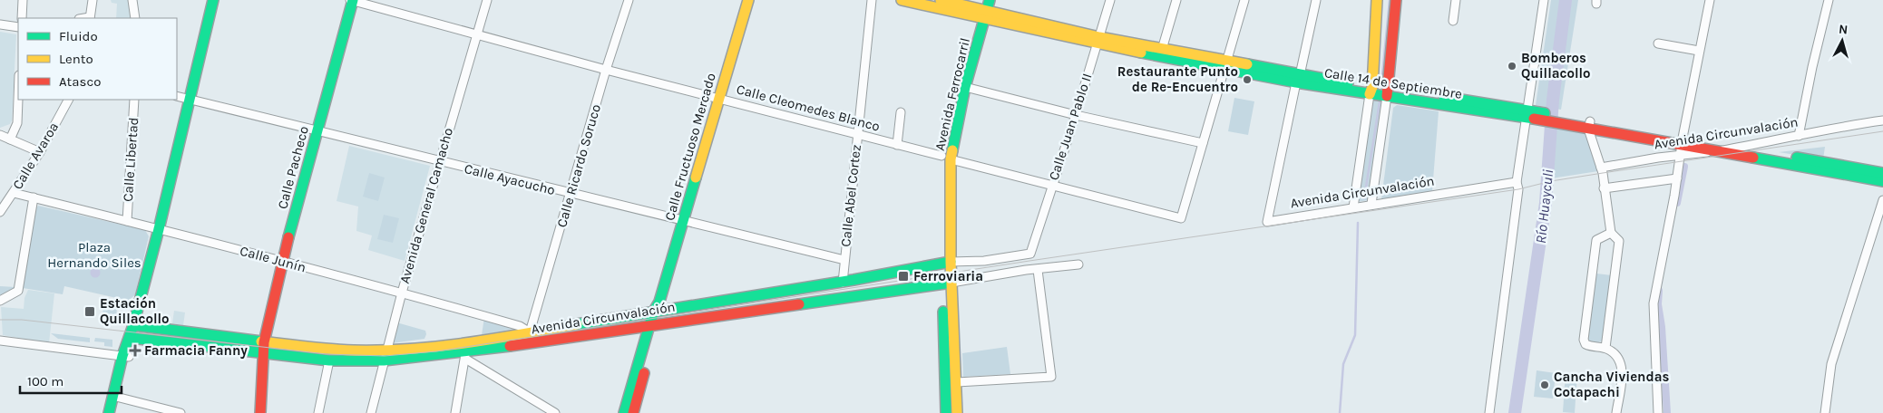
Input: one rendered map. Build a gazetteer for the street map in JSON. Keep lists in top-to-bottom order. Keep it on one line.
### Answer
{"streets":{"main road":["Calle 14 de Septiembre","Avenida Ferrocarril","Avenida Circunvalación","Calle Fructuoso Mercado","Calle Pacheco"],"street":["Calle Cleomedes Blanco","Calle Juan Pablo II","Calle Avaroa","Calle Libertad","Calle Ricardo Soruco","Calle Ayacucho","Calle Abel Cortez","Avenida General Camacho","Calle Junín"]},"crossings":[["Calle 14 de Septiembre","Avenida Ferrocarril"],["Calle 14 de Septiembre","Calle Juan Pablo II"],["Calle 14 de Septiembre","Avenida Circunvalación"],["Avenida Ferrocarril","Calle Cleomedes Blanco"],["Avenida Ferrocarril","Avenida Circunvalación"],["Calle Cleomedes Blanco","Calle Juan Pablo II"],["Calle Cleomedes Blanco","Calle Fructuoso Mercado"],["Calle Cleomedes Blanco","Calle Ricardo Soruco"],["Calle Cleomedes Blanco","Calle Pacheco"],["Calle Cleomedes Blanco","Calle Abel Cortez"],["Calle Cleomedes Blanco","Avenida General Camacho"],["Calle Juan Pablo II","Avenida Circunvalación"],["Avenida Circunvalación","Calle Fructuoso Mercado"],["Avenida Circunvalación","Calle Ricardo Soruco"],["Avenida Circunvalación","Calle Pacheco"],["Avenida Circunvalación","Calle Abel Cortez"],["Avenida Circunvalación","Avenida General Camacho"],["Avenida Circunvalación","Calle Junín"],["Calle Fructuoso Mercado","Calle Ayacucho"],["Calle Avaroa","Calle Junín"],["Calle Libertad","Calle Junín"],["Calle Ricardo Soruco","Calle Ayacucho"],["Calle Ricardo Soruco","Calle Junín"],["Calle Pacheco","Calle Ayacucho"],["Calle Pacheco","Calle Junín"],["Calle Ayacucho","Calle Abel Cortez"],["Calle Ayacucho","Avenida General Camacho"],["Avenida General Camacho","Calle Junín"]],"water":["Río Huayculi"],"parks":["Plaza Hernando Siles"],"places":{"other":["Bomberos Quillacollo","Restaurante Punto de Re-Encuentro","Cancha Viviendas Cotapachi"],"transit":["Ferroviaria","Estación Quillacollo"],"health":["Farmacia Fanny"]},"legend":["Fluido","Lento","Atasco"],"scale_bar":"100 m","north":"top"}
